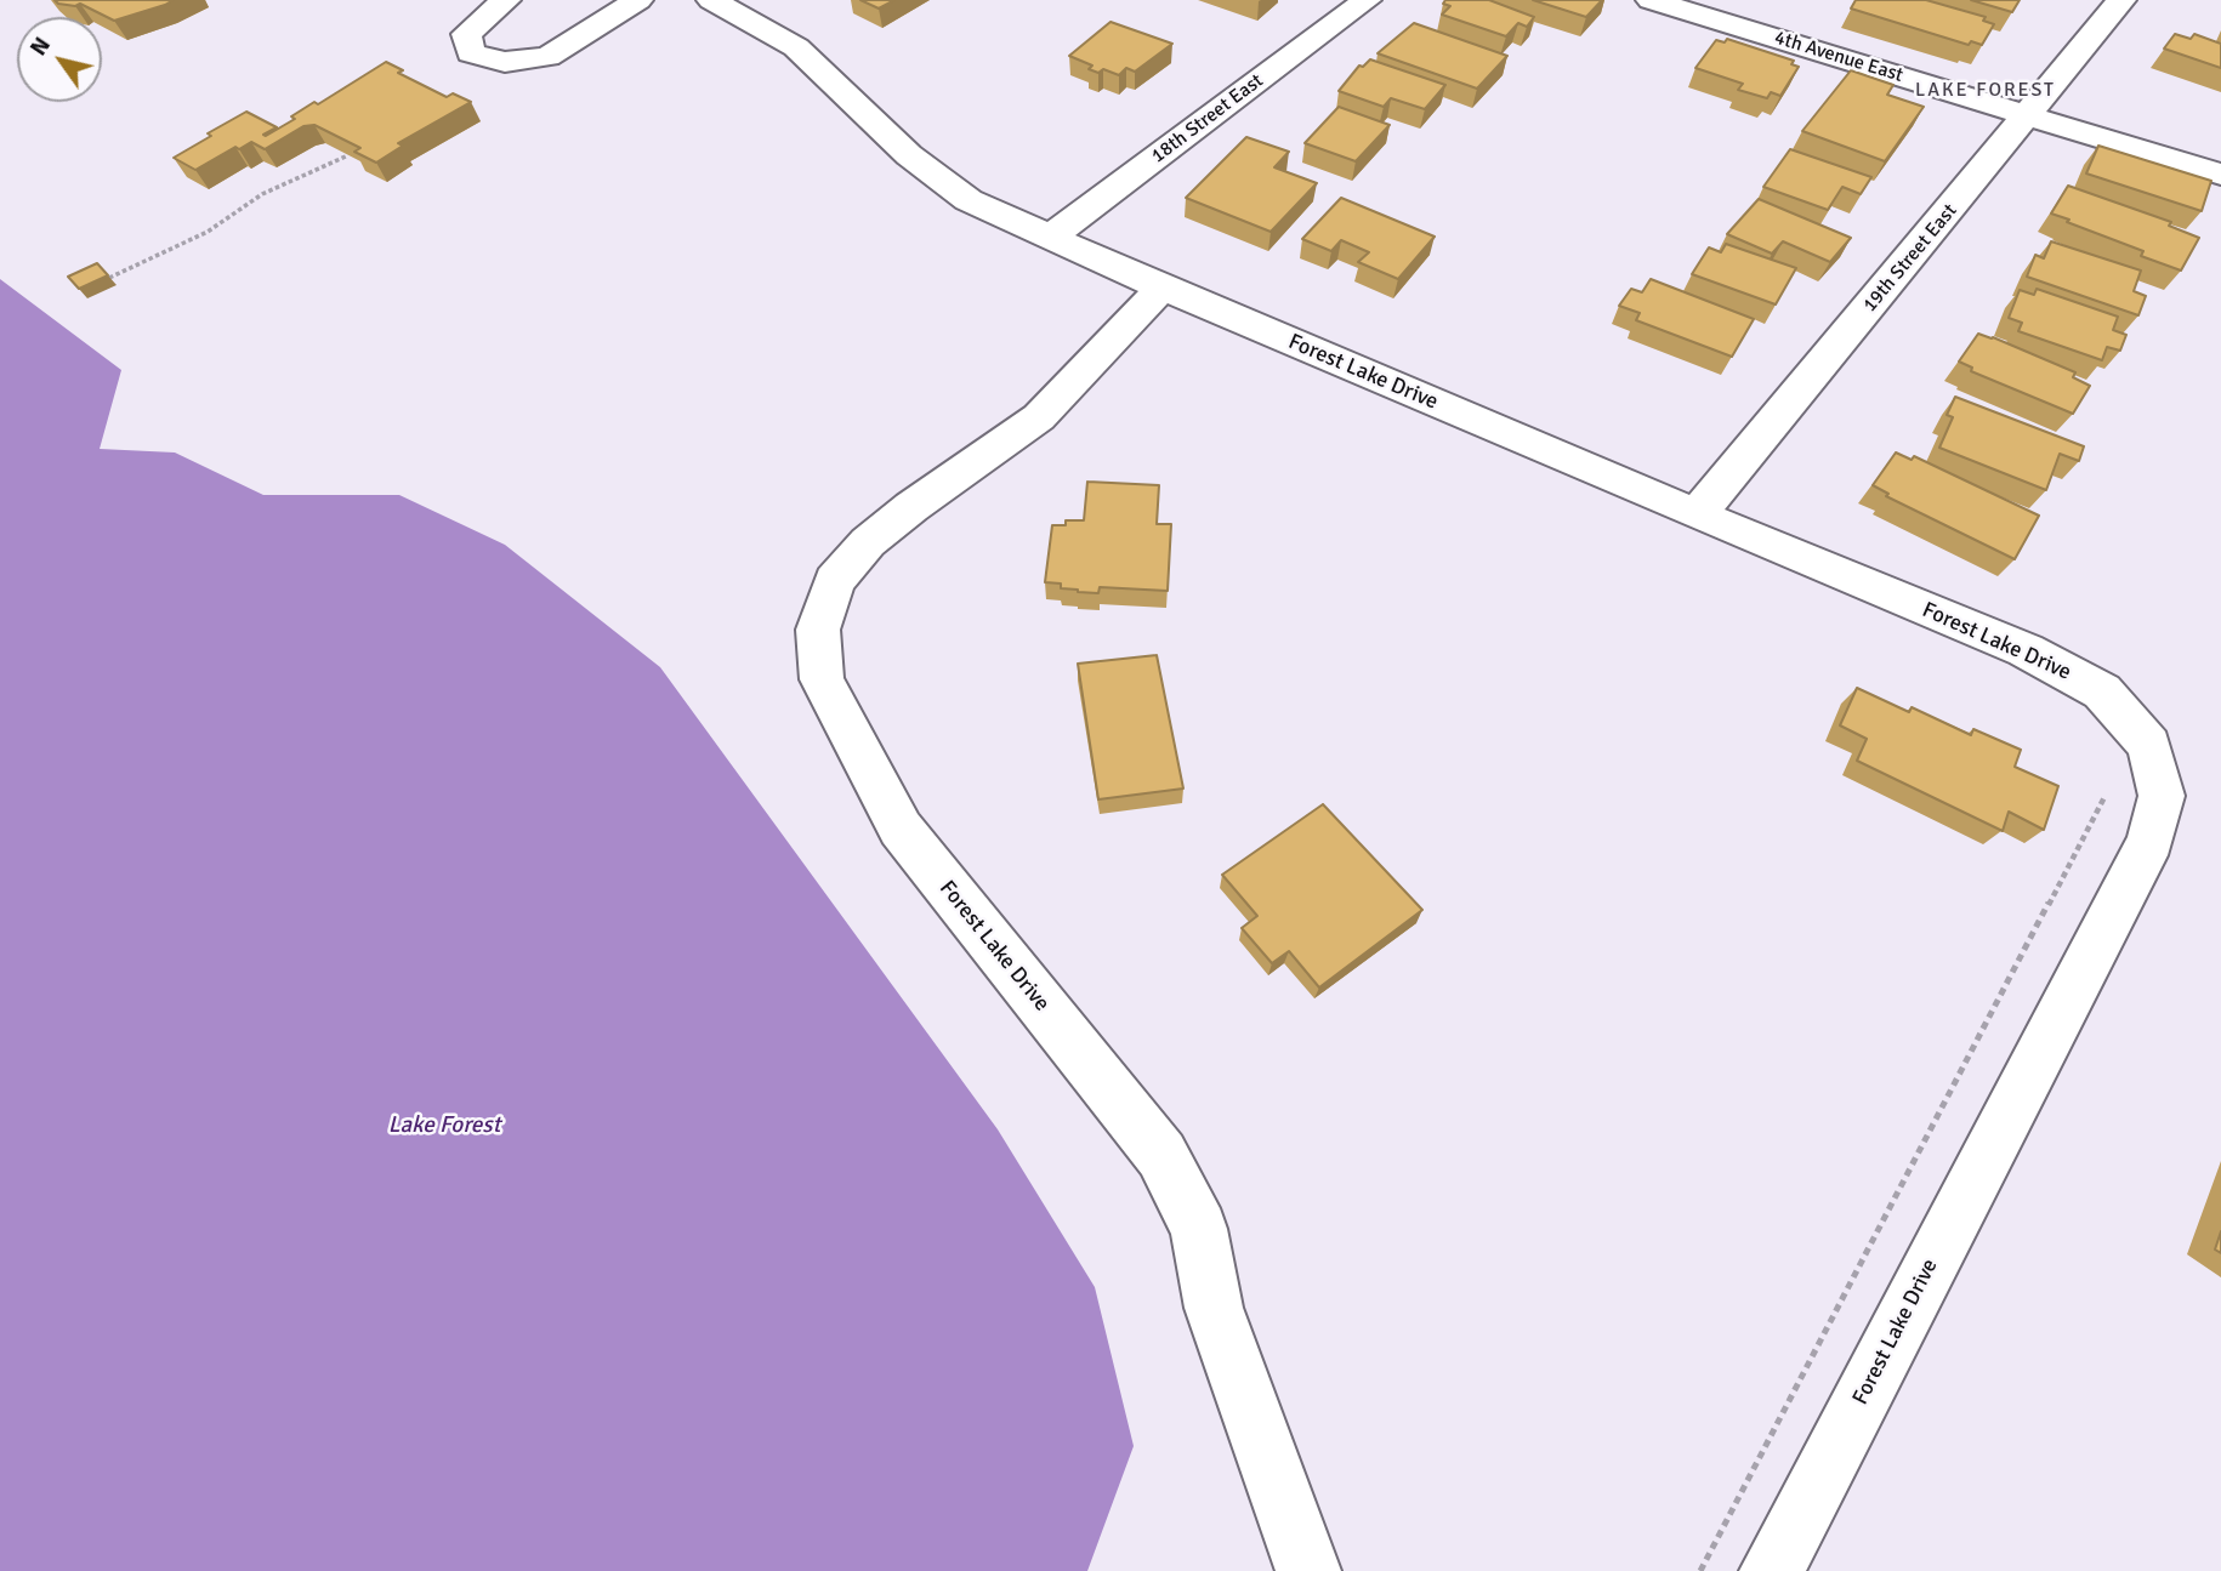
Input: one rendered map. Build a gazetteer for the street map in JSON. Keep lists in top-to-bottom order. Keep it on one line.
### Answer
{"streets":{"street":["4th Avenue East","18th Street East","19th Street East","Forest Lake Drive"]},"crossings":[["4th Avenue East","19th Street East"],["18th Street East","Forest Lake Drive"],["19th Street East","Forest Lake Drive"]],"districts":["LAKE FOREST"],"water":["Lake Forest"],"north":"top left"}
